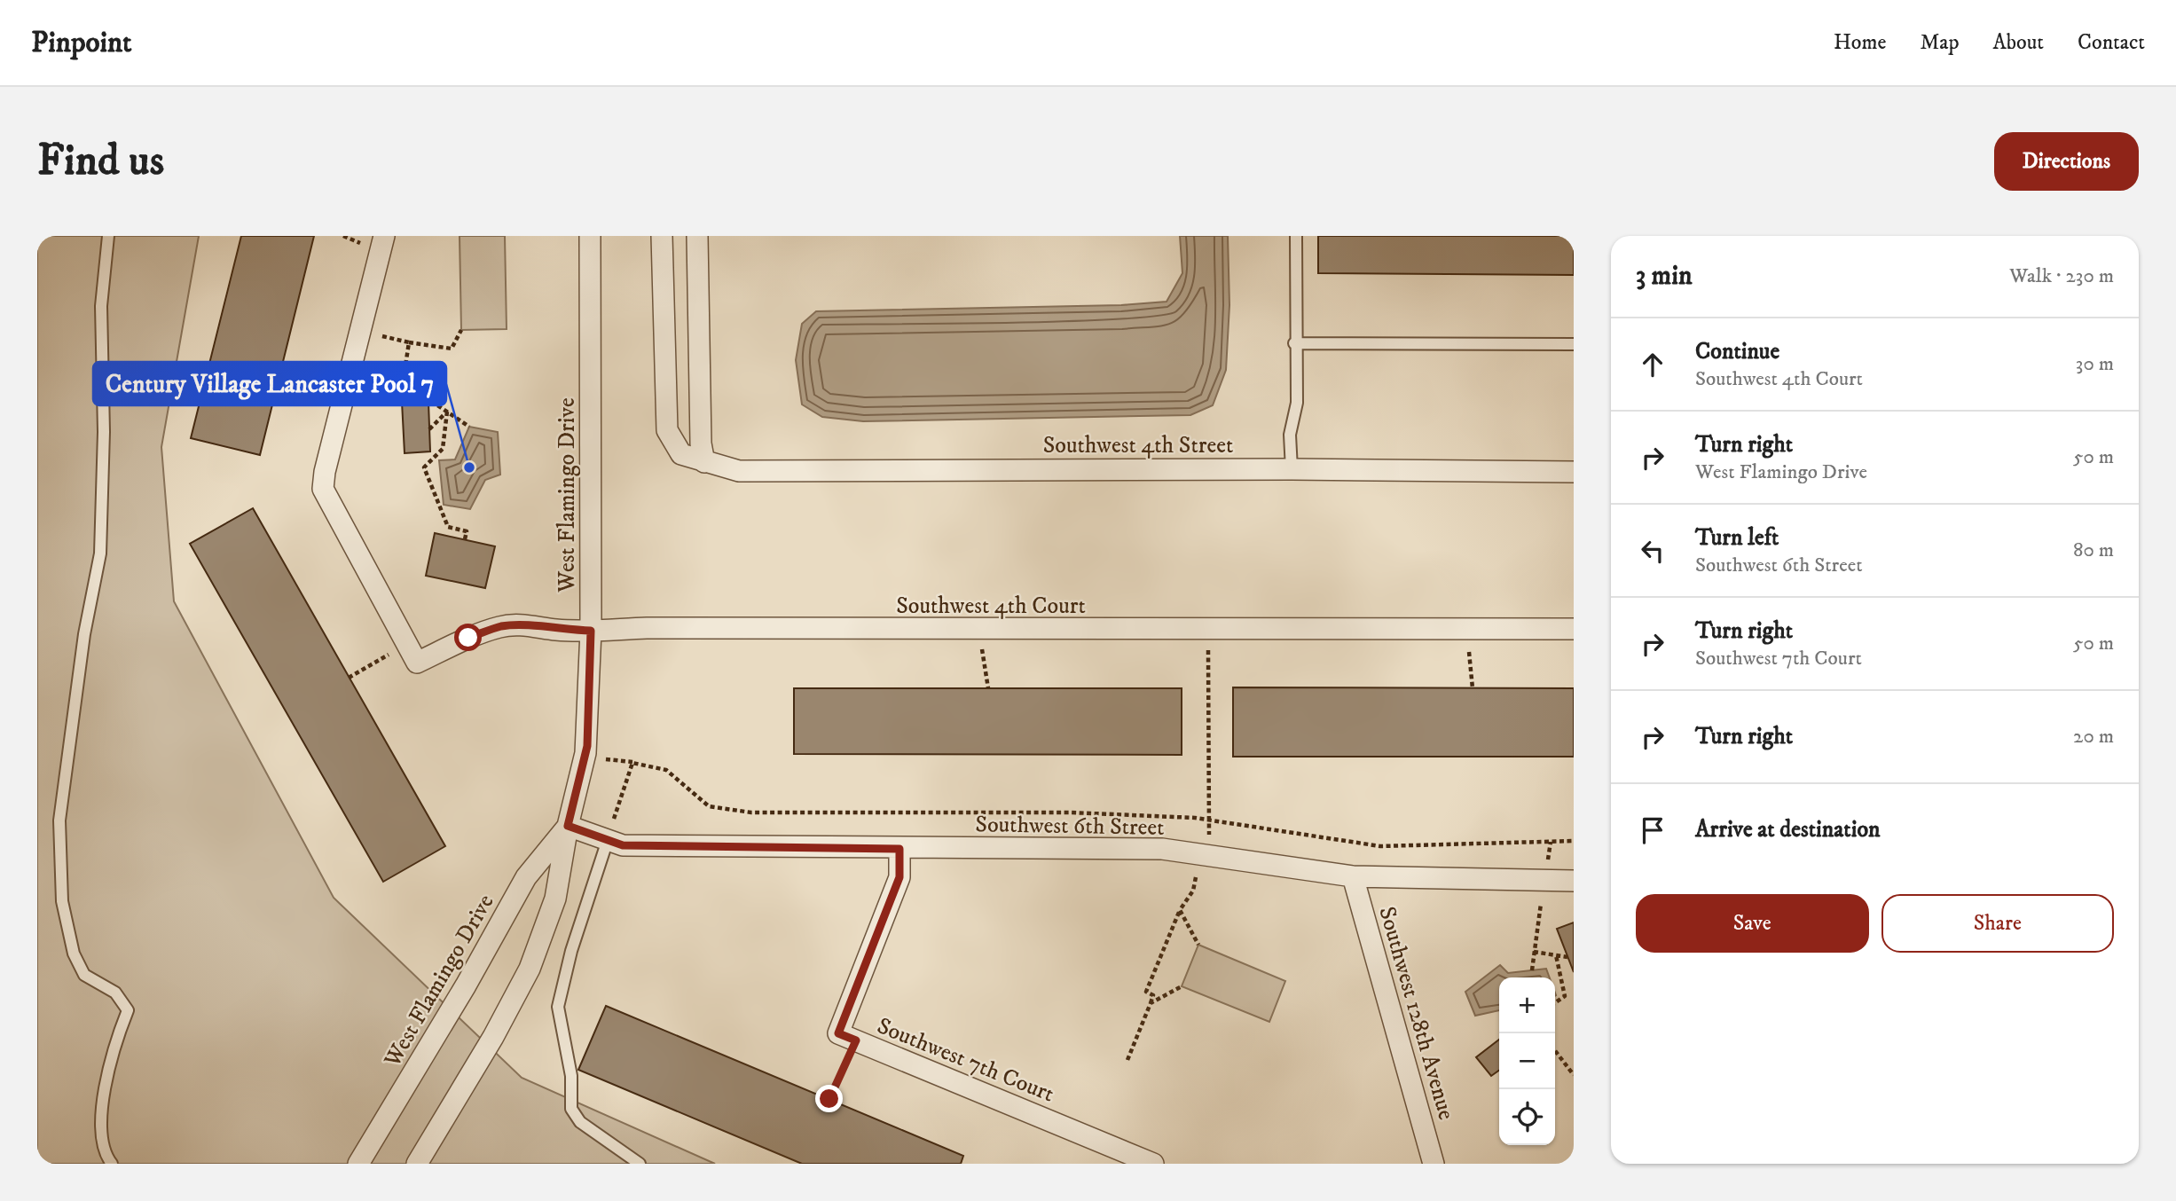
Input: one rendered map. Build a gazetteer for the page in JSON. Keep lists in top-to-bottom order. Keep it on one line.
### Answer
{"streets":{"street":["Southwest 4th Street","West Flamingo Drive","Southwest 4th Court","Southwest 6th Street","Southwest 128th Avenue","Southwest 7th Court"]},"crossings":[["West Flamingo Drive","Southwest 4th Court"],["West Flamingo Drive","Southwest 6th Street"],["Southwest 6th Street","Southwest 128th Avenue"],["Southwest 6th Street","Southwest 7th Court"]],"places":["Century Village Lancaster Pool 7"],"page":{"header":"Pinpoint","nav":["Home","Map","About","Contact"],"buttons":["Directions",["Save","Share"]],"title":"Find us","heading":["3 min","Walk · 230 m"],"list":[["Continue","Southwest 4th Court","30 m"],["Turn right","West Flamingo Drive","50 m"],["Turn left","Southwest 6th Street","80 m"],["Turn right","Southwest 7th Court","50 m"],["Turn right","20 m"],"Arrive at destination"],"map_buttons":["+","−"]}}
